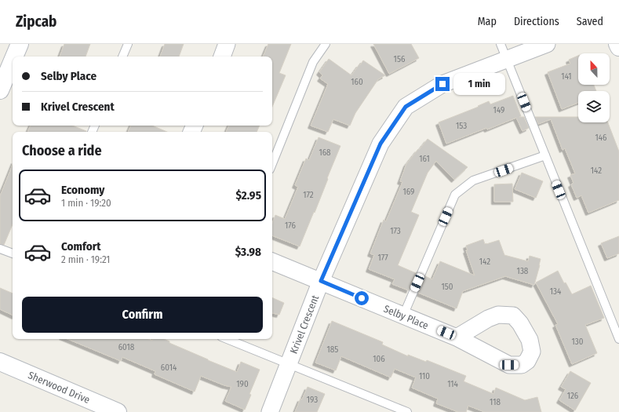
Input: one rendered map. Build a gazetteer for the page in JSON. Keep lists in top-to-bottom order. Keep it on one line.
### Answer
{"streets":{"street":["Selby Place","Krivel Crescent","Sherwood Drive"]},"crossings":[["Selby Place","Krivel Crescent"]],"house_numbers":["156","141","160","149","153","146","168","161","142","169","172","176","173","177","142","138","150","134","130","6018","185","106","6014","110","190","114","126","193","118"],"north":"top","page":{"header":"Zipcab","nav":["Map","Directions","Saved"],"banner":["Selby Place","Krivel Crescent"],"bubble":"1 min","heading":"Choose a ride","list":[{"name":"Economy","note":"1 min · 19:20","value":"$2.95"},{"name":"Comfort","note":"2 min · 19:21","value":"$3.98"}],"buttons":"Confirm"}}
